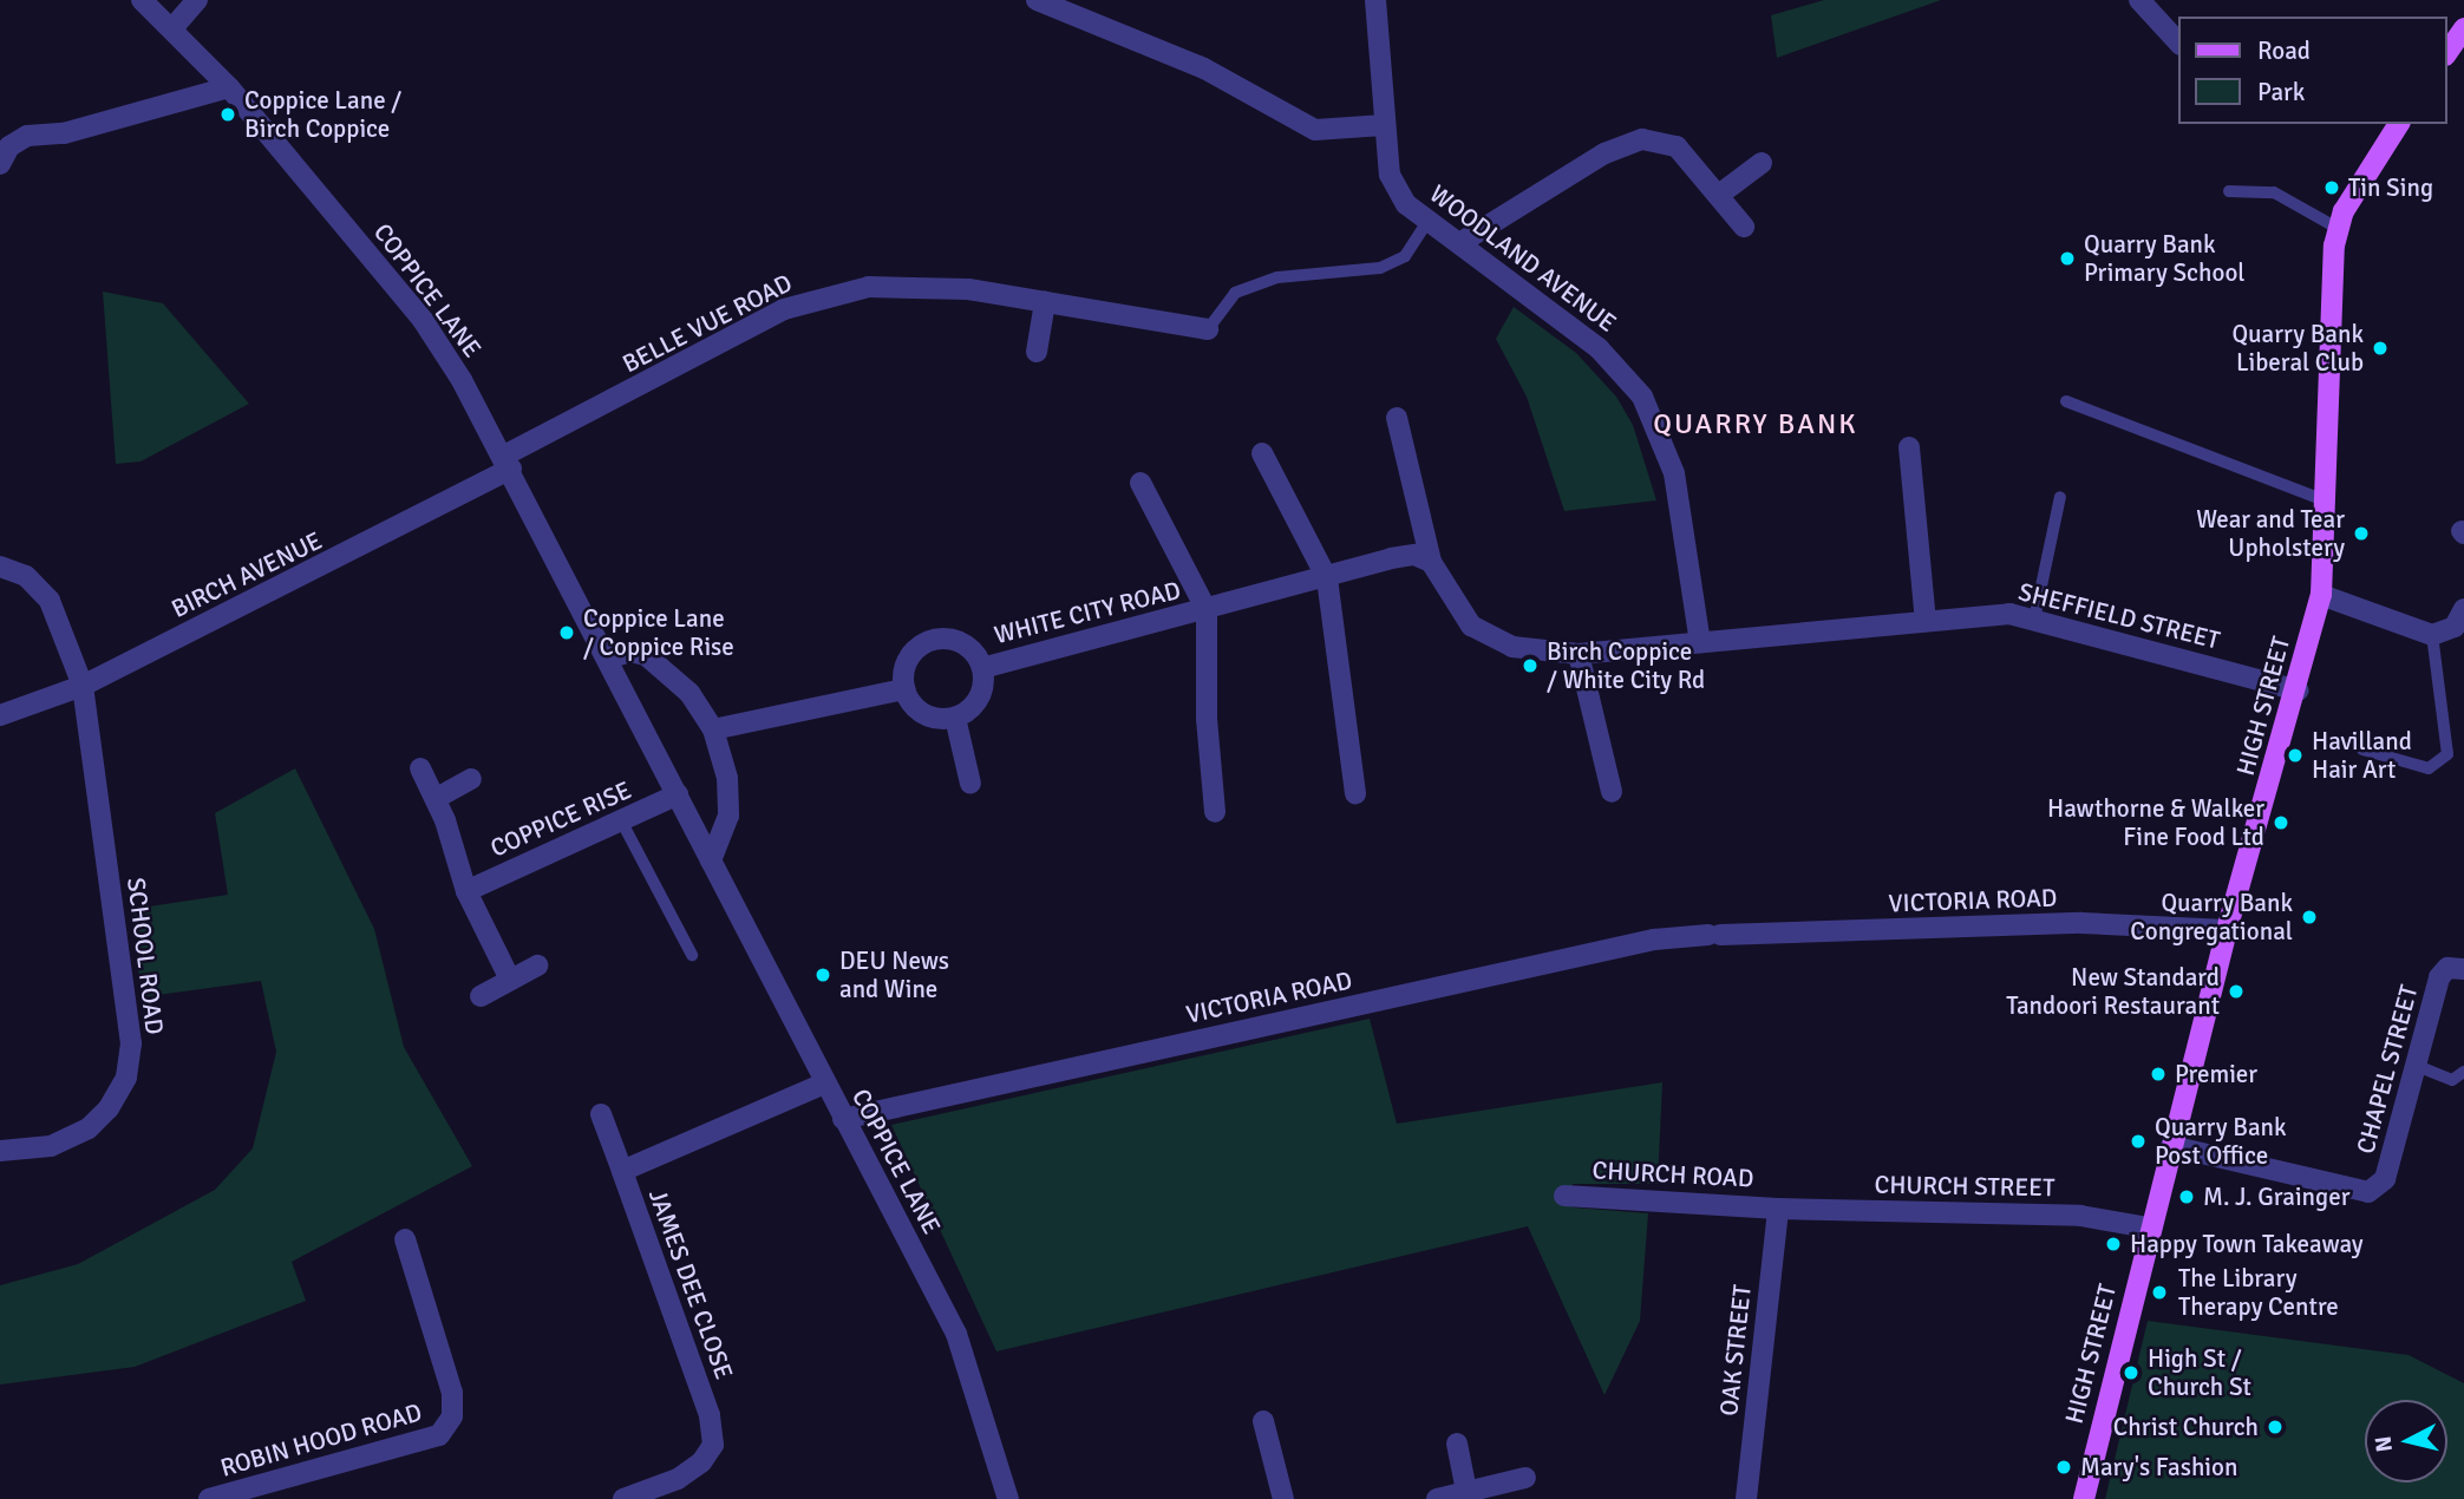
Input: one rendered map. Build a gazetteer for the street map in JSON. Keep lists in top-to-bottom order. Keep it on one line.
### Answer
{"streets":{"main road":["HIGH STREET"],"street":["WOODLAND AVENUE","COPPICE LANE","BELLE VUE ROAD","BIRCH AVENUE","WHITE CITY ROAD","SHEFFIELD STREET","COPPICE RISE","VICTORIA ROAD","SCHOOL ROAD","CHAPEL STREET","CHURCH ROAD","CHURCH STREET","JAMES DEE CLOSE","OAK STREET","ROBIN HOOD ROAD"]},"crossings":[["WOODLAND AVENUE","SHEFFIELD STREET"],["COPPICE LANE","BELLE VUE ROAD"],["COPPICE LANE","BIRCH AVENUE"],["COPPICE LANE","COPPICE RISE"],["COPPICE LANE","VICTORIA ROAD"],["COPPICE LANE","JAMES DEE CLOSE"],["BELLE VUE ROAD","BIRCH AVENUE"],["BIRCH AVENUE","SCHOOL ROAD"],["SHEFFIELD STREET","HIGH STREET"],["HIGH STREET","VICTORIA ROAD"],["HIGH STREET","CHAPEL STREET"],["HIGH STREET","CHURCH STREET"],["CHURCH ROAD","CHURCH STREET"],["CHURCH ROAD","OAK STREET"],["CHURCH STREET","OAK STREET"]],"districts":["QUARRY BANK"],"places":["Coppice Lane / Birch Coppice","Tin Sing","Quarry Bank Primary School","Quarry Bank Liberal Club","Wear and Tear Upholstery","Coppice Lane / Coppice Rise","Birch Coppice / White City Rd","Havilland Hair Art","Hawthorne & Walker Fine Food Ltd","Quarry Bank Congregational","DEU News and Wine","New Standard Tandoori Restaurant","Premier","Quarry Bank Post Office","M. J. Grainger","Happy Town Takeaway","The Library Therapy Centre","High St / Church St","Christ Church","Mary's Fashion"],"legend":["Road","Park"],"north":"left"}
